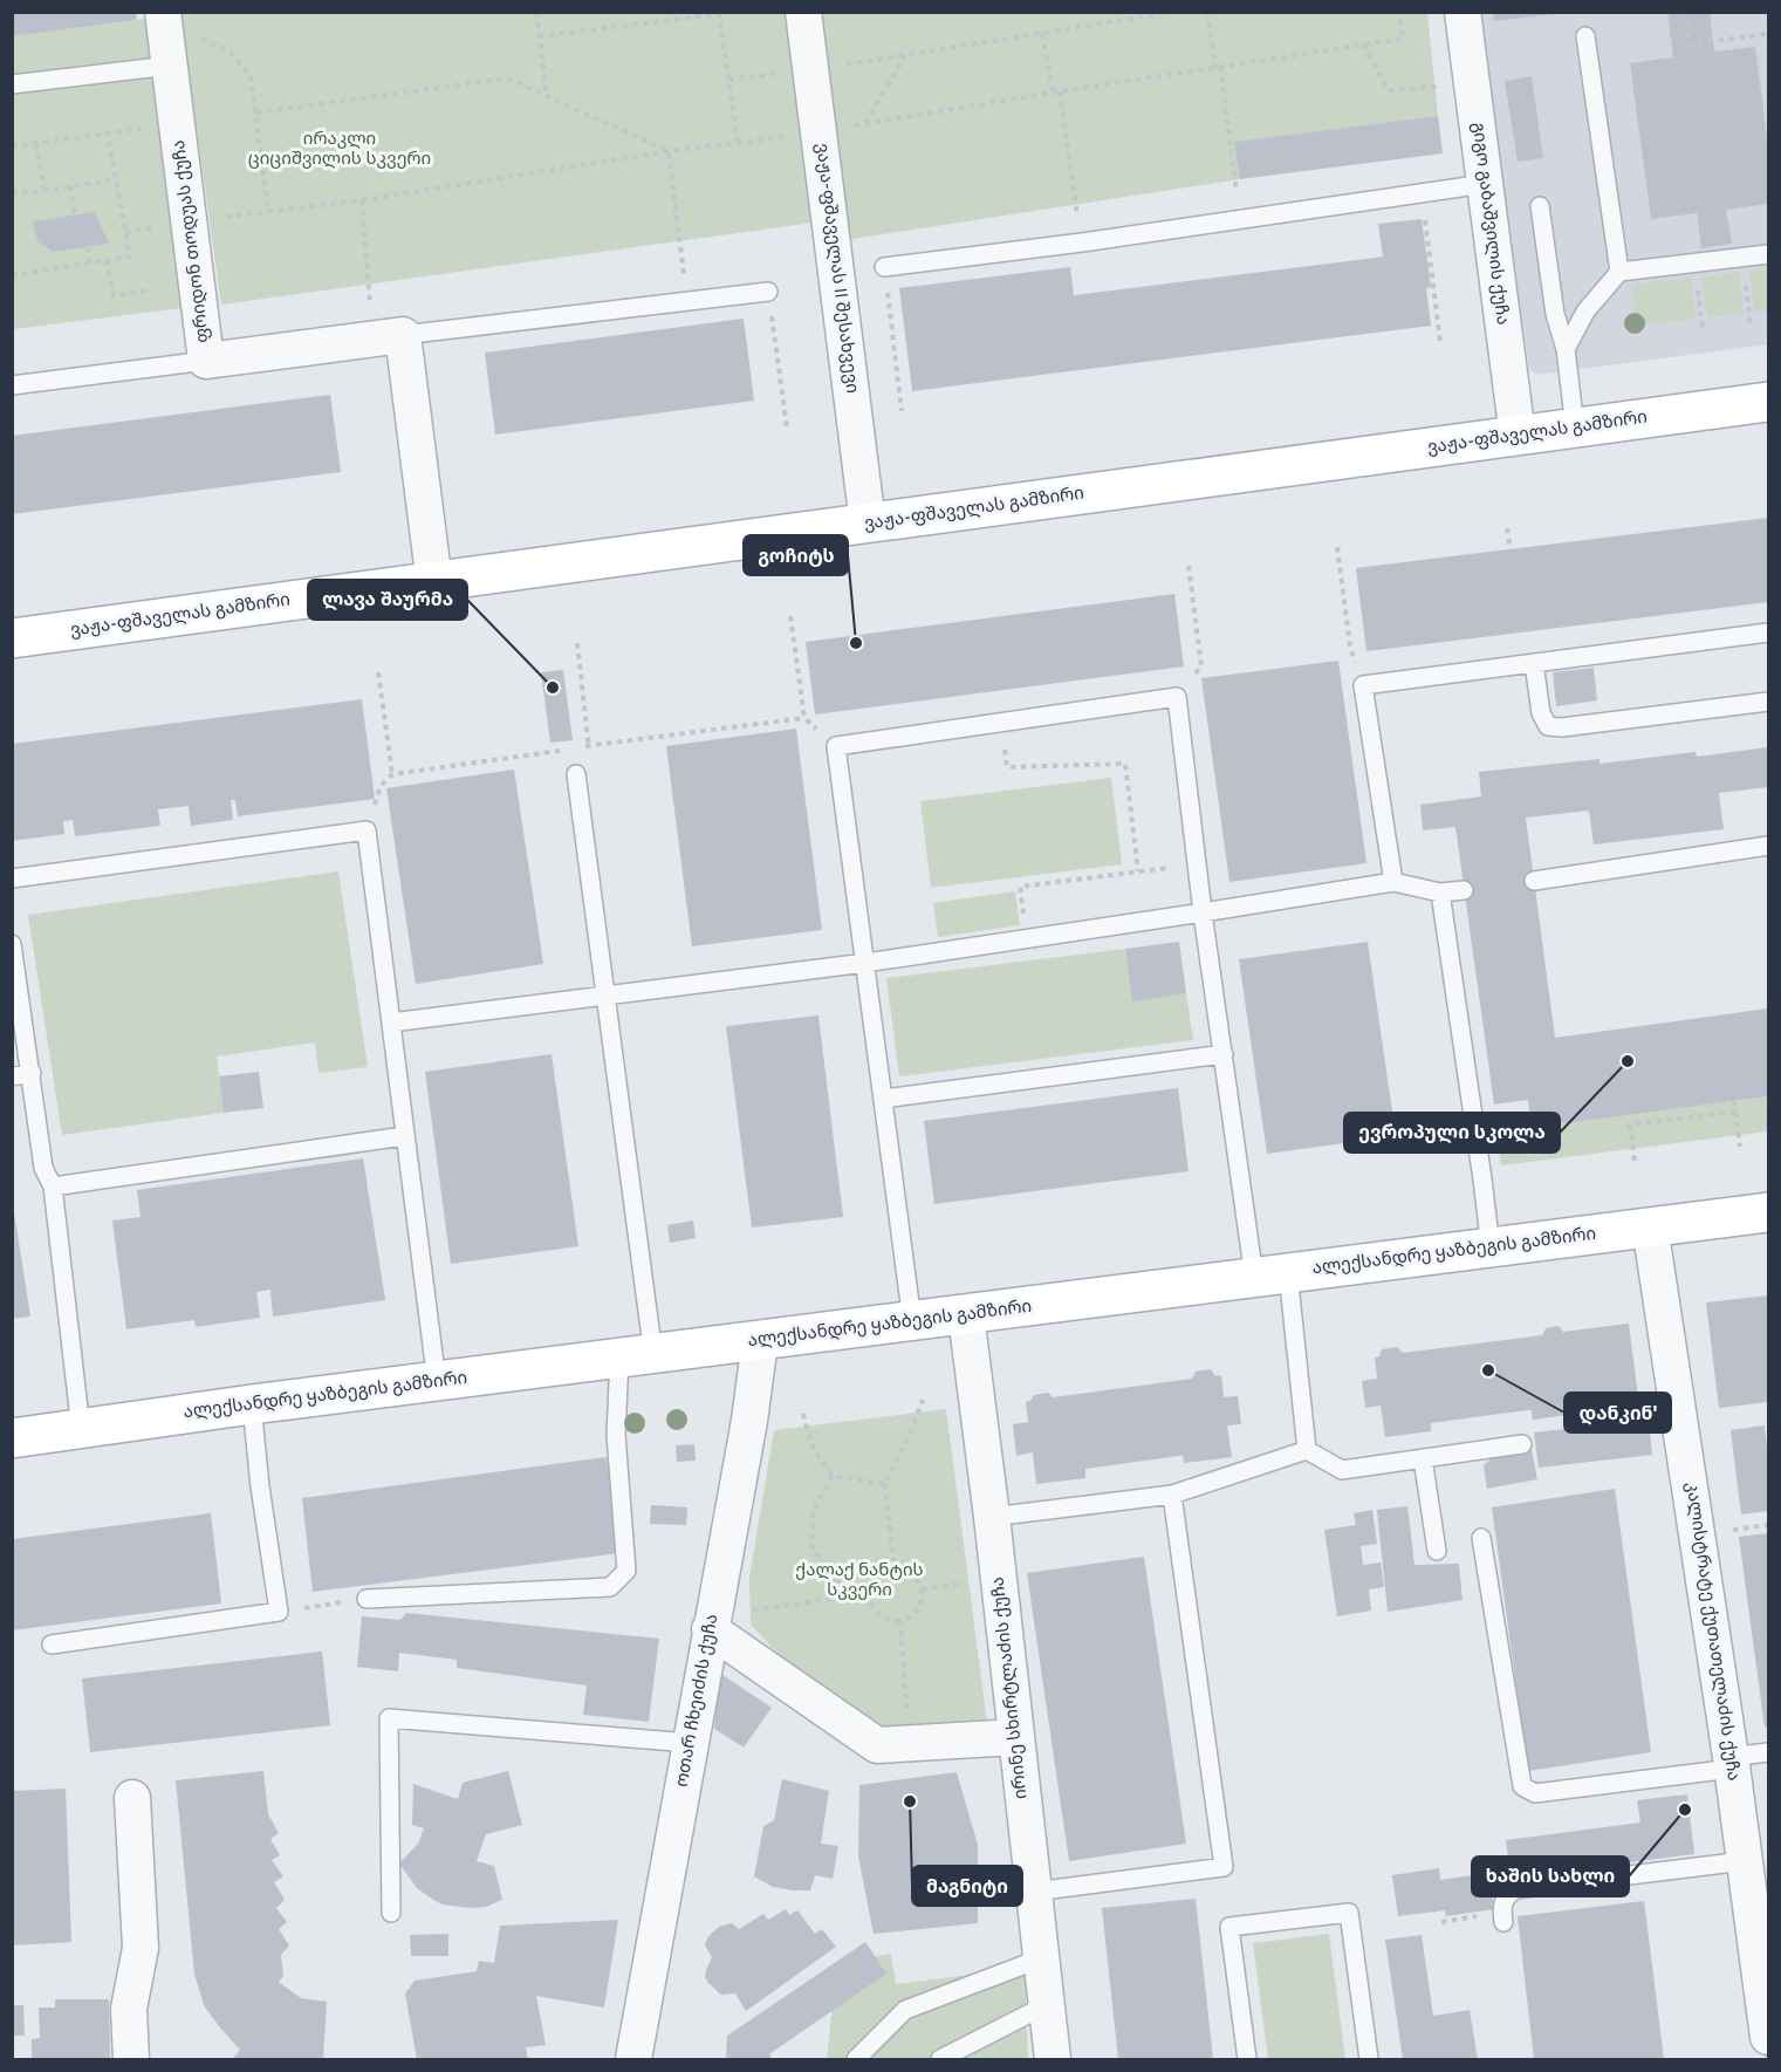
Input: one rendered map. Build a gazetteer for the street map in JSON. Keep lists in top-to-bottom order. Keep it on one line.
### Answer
{"streets":{"main road":["ვაჟა-ფშაველას გამზირი","ალექსანდრე ყაზბეგის გამზირი"],"street":["გიგო გაბაშვილის ქუჩა","ფრიდონ თოდუას ქუჩა","ვაჟა-ფშაველას II შესახვევი","კალისტრატე ქუთათელაძის ქუჩა","ირინე სხირტლაძის ქუჩა","ოთარ ჩხეიძის ქუჩა"]},"crossings":[["გიგო გაბაშვილის ქუჩა","ვაჟა-ფშაველას გამზირი"],["ვაჟა-ფშაველას II შესახვევი","ვაჟა-ფშაველას გამზირი"],["ალექსანდრე ყაზბეგის გამზირი","კალისტრატე ქუთათელაძის ქუჩა"],["ალექსანდრე ყაზბეგის გამზირი","ირინე სხირტლაძის ქუჩა"],["ალექსანდრე ყაზბეგის გამზირი","ოთარ ჩხეიძის ქუჩა"]],"parks":["ირაკლი ციციშვილის სკვერი","ქალაქ ნანტის სკვერი"],"places":["გოჩიტს","ლავა შაურმა","ევროპული სკოლა","დანკინ'","მაგნიტი","ხაშის სახლი"]}
